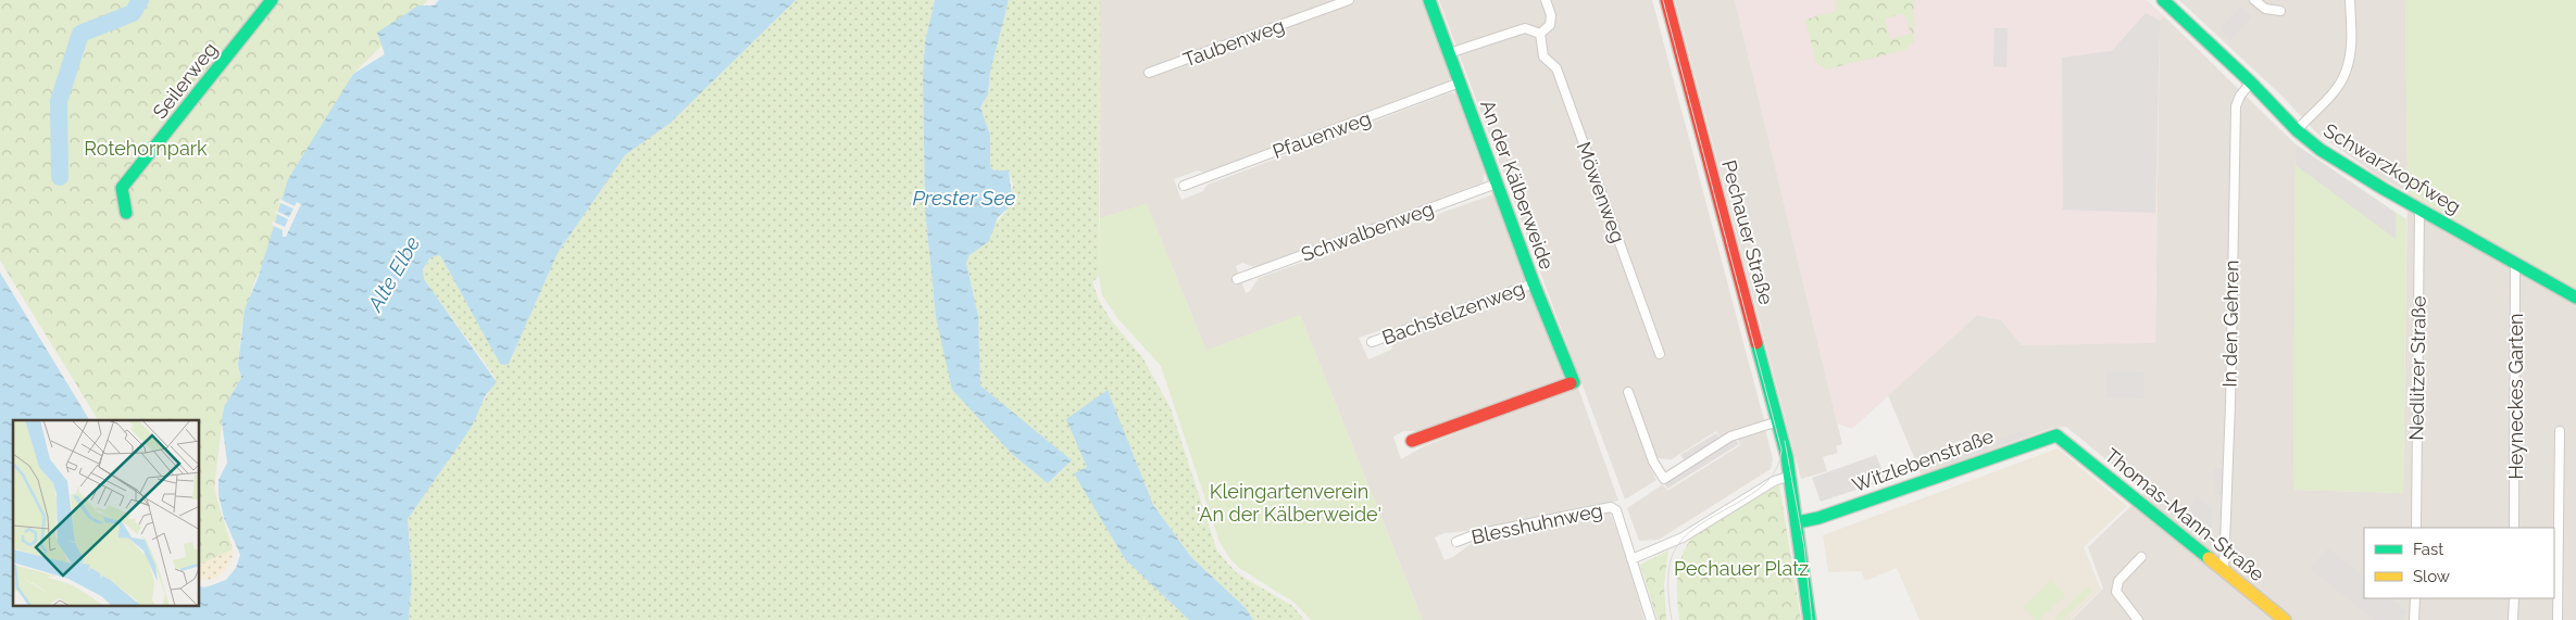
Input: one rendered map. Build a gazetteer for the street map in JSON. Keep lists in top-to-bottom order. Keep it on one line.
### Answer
{"streets":{"street":["Taubenweg","Seilerweg","Pfauenweg","Schwarzkopfweg","An der Kälberweide","Möwenweg","Schwalbenweg","Pechauer Straße","Bachstelzenweg","In den Gehren","Nedlitzer Straße","Heyneckes Garten","Witzlebenstraße","Thomas-Mann-Straße","Blesshuhnweg"]},"crossings":[["Pfauenweg","An der Kälberweide"],["Schwarzkopfweg","In den Gehren"],["Schwarzkopfweg","Nedlitzer Straße"],["Schwarzkopfweg","Heyneckes Garten"],["An der Kälberweide","Schwalbenweg"],["An der Kälberweide","Bachstelzenweg"],["In den Gehren","Thomas-Mann-Straße"],["Witzlebenstraße","Thomas-Mann-Straße"]],"water":["Prester See","Alte Elbe"],"parks":["Rotehornpark","Kleingartenverein 'An der Kälberweide'","Pechauer Platz"],"legend":["Fast","Slow"]}
